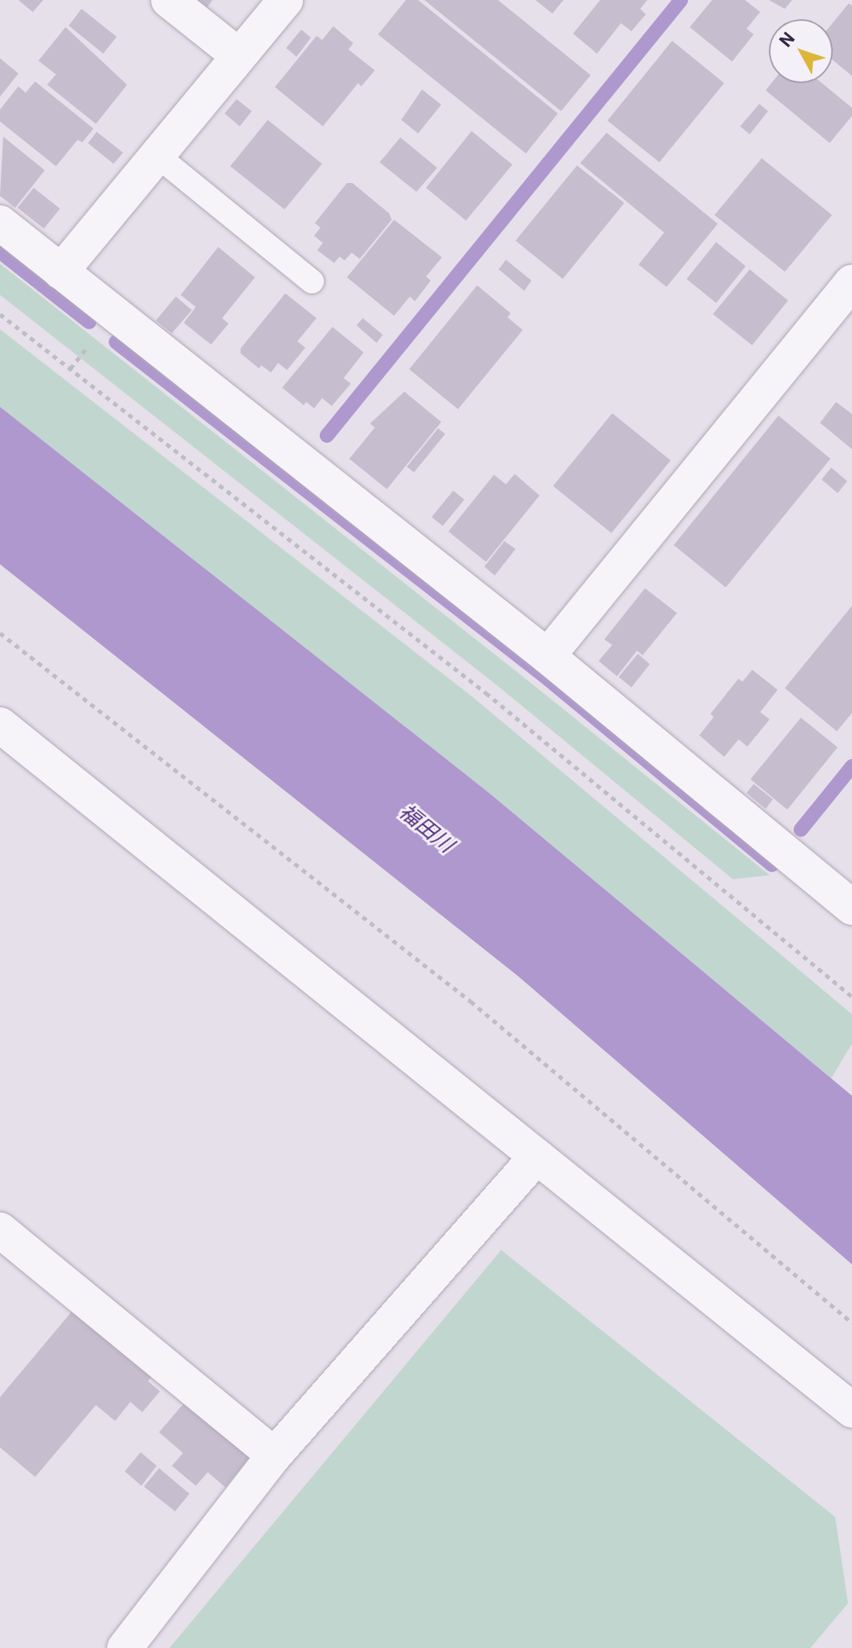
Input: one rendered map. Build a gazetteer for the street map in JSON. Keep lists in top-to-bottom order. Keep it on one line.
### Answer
{"water":["福田川"],"north":"top left"}
